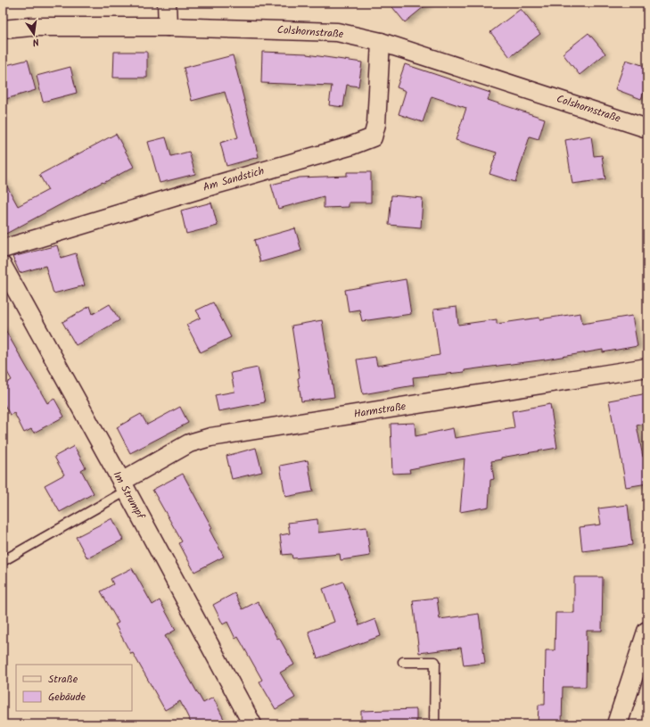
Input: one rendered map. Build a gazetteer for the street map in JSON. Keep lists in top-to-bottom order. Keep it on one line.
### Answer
{"streets":{"street":["Colshornstraße","Am Sandstich","Harmstraße","Im Strumpf"]},"crossings":[["Colshornstraße","Am Sandstich"],["Harmstraße","Im Strumpf"]],"legend":["Straße","Gebäude"],"north":"bottom"}
